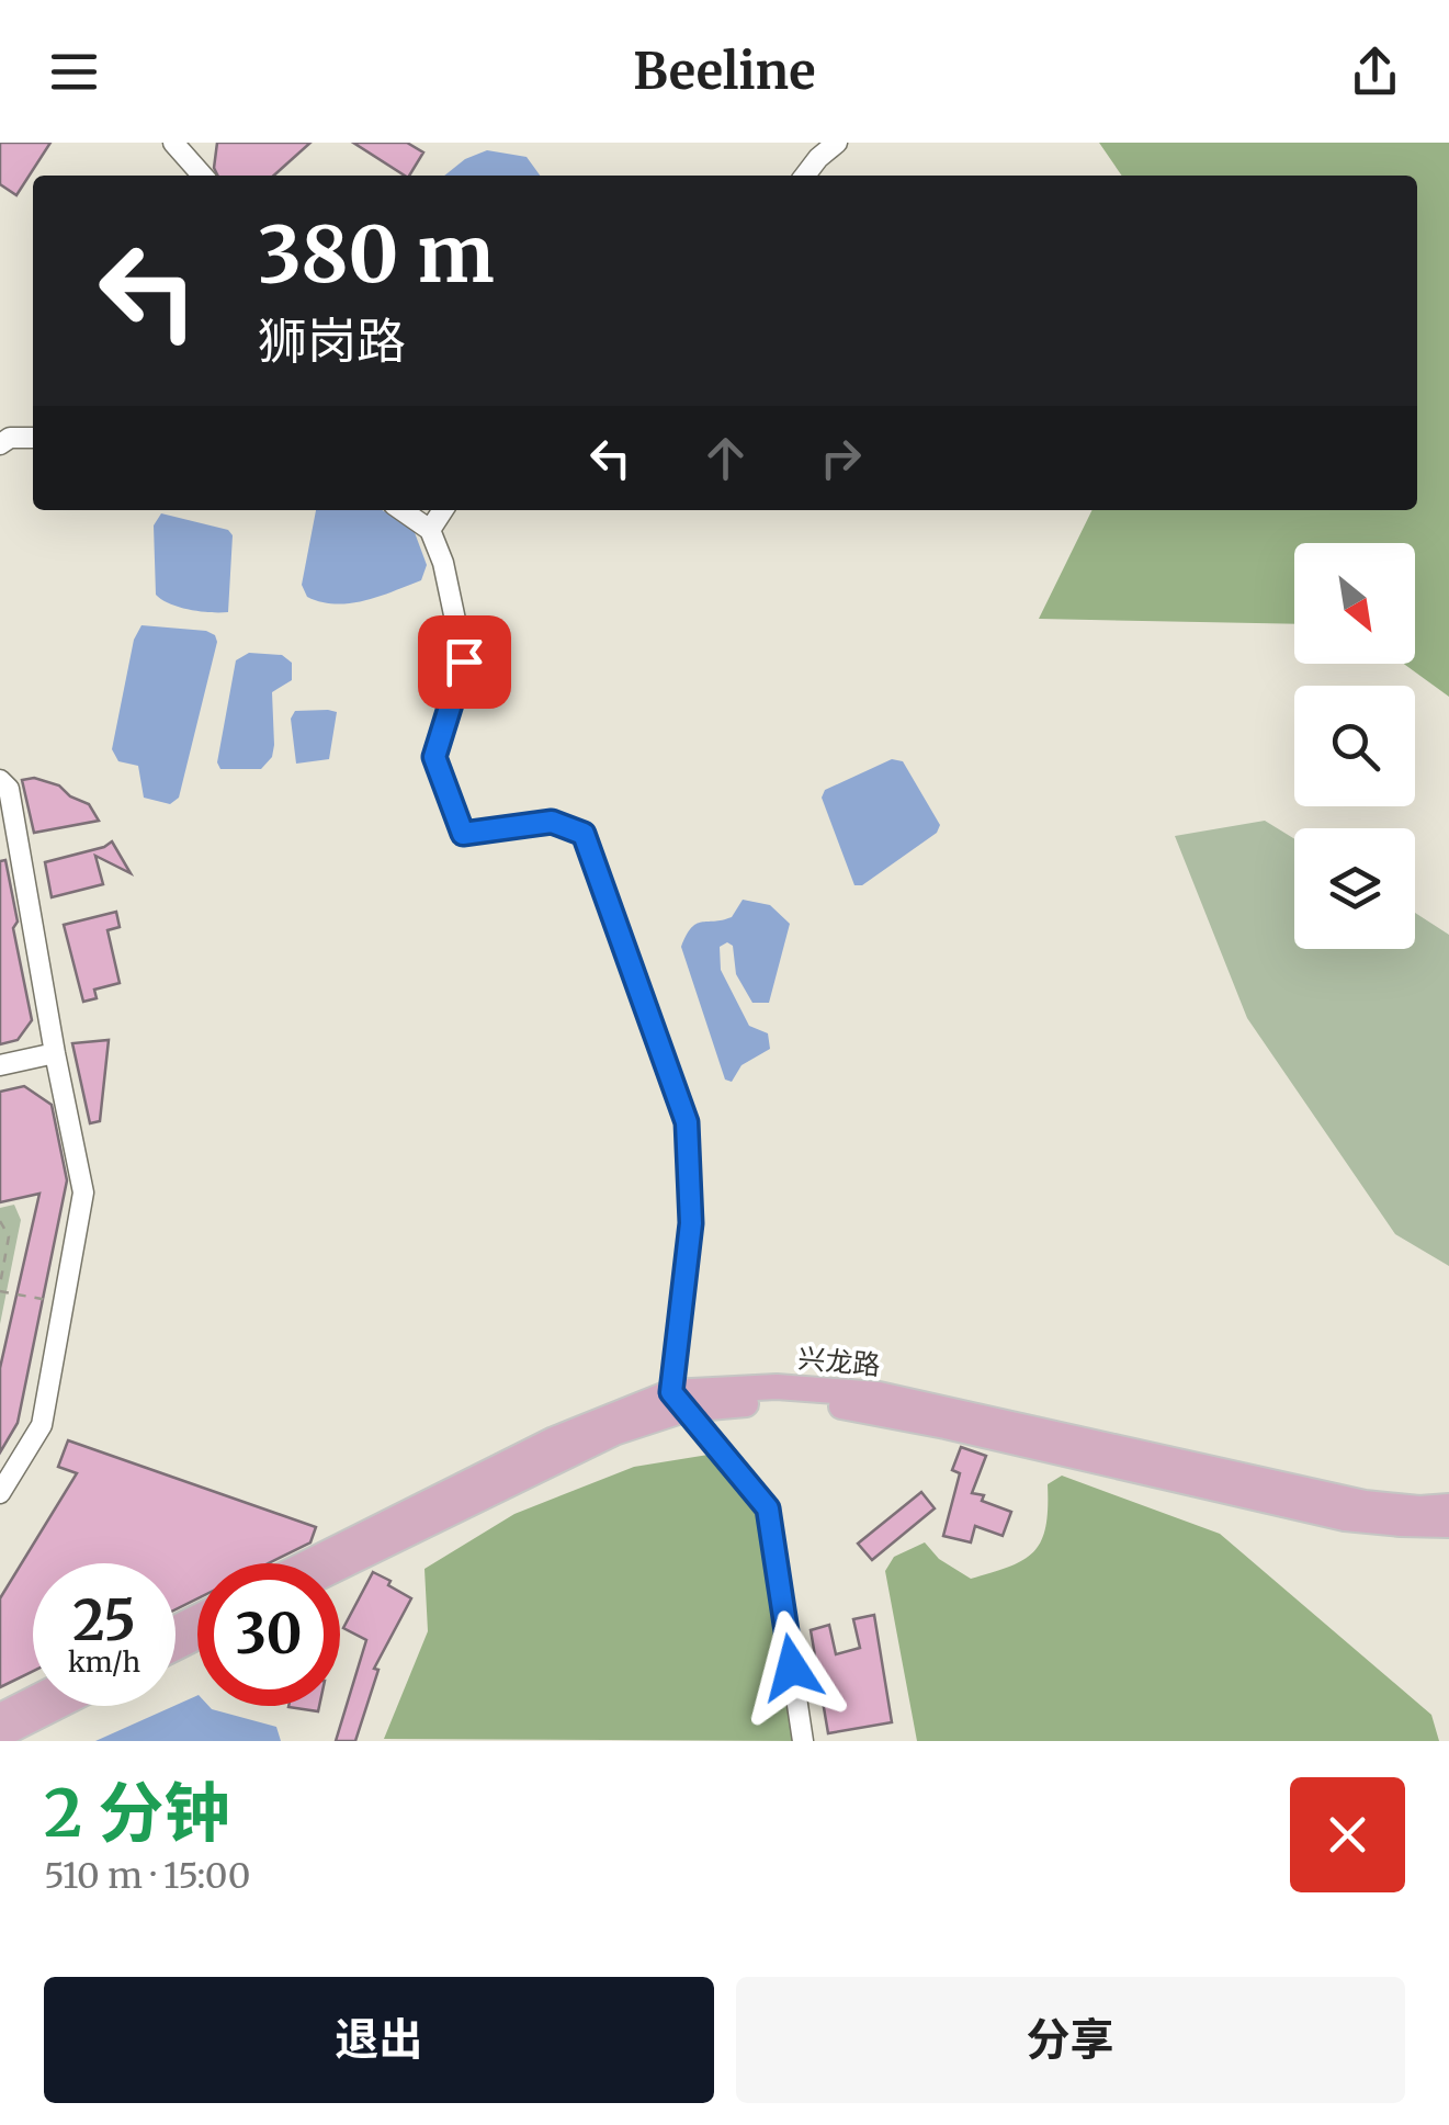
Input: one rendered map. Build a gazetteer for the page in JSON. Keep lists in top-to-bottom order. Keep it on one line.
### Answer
{"streets":{"main road":["兴龙路"]},"north":"bottom right","page":{"header":"Beeline","turn":["380 m","狮岗路"],"speed":"25 km/h","limit":"30","heading":["2 分钟","510 m · 15:00"],"buttons":["退出","分享"]}}
